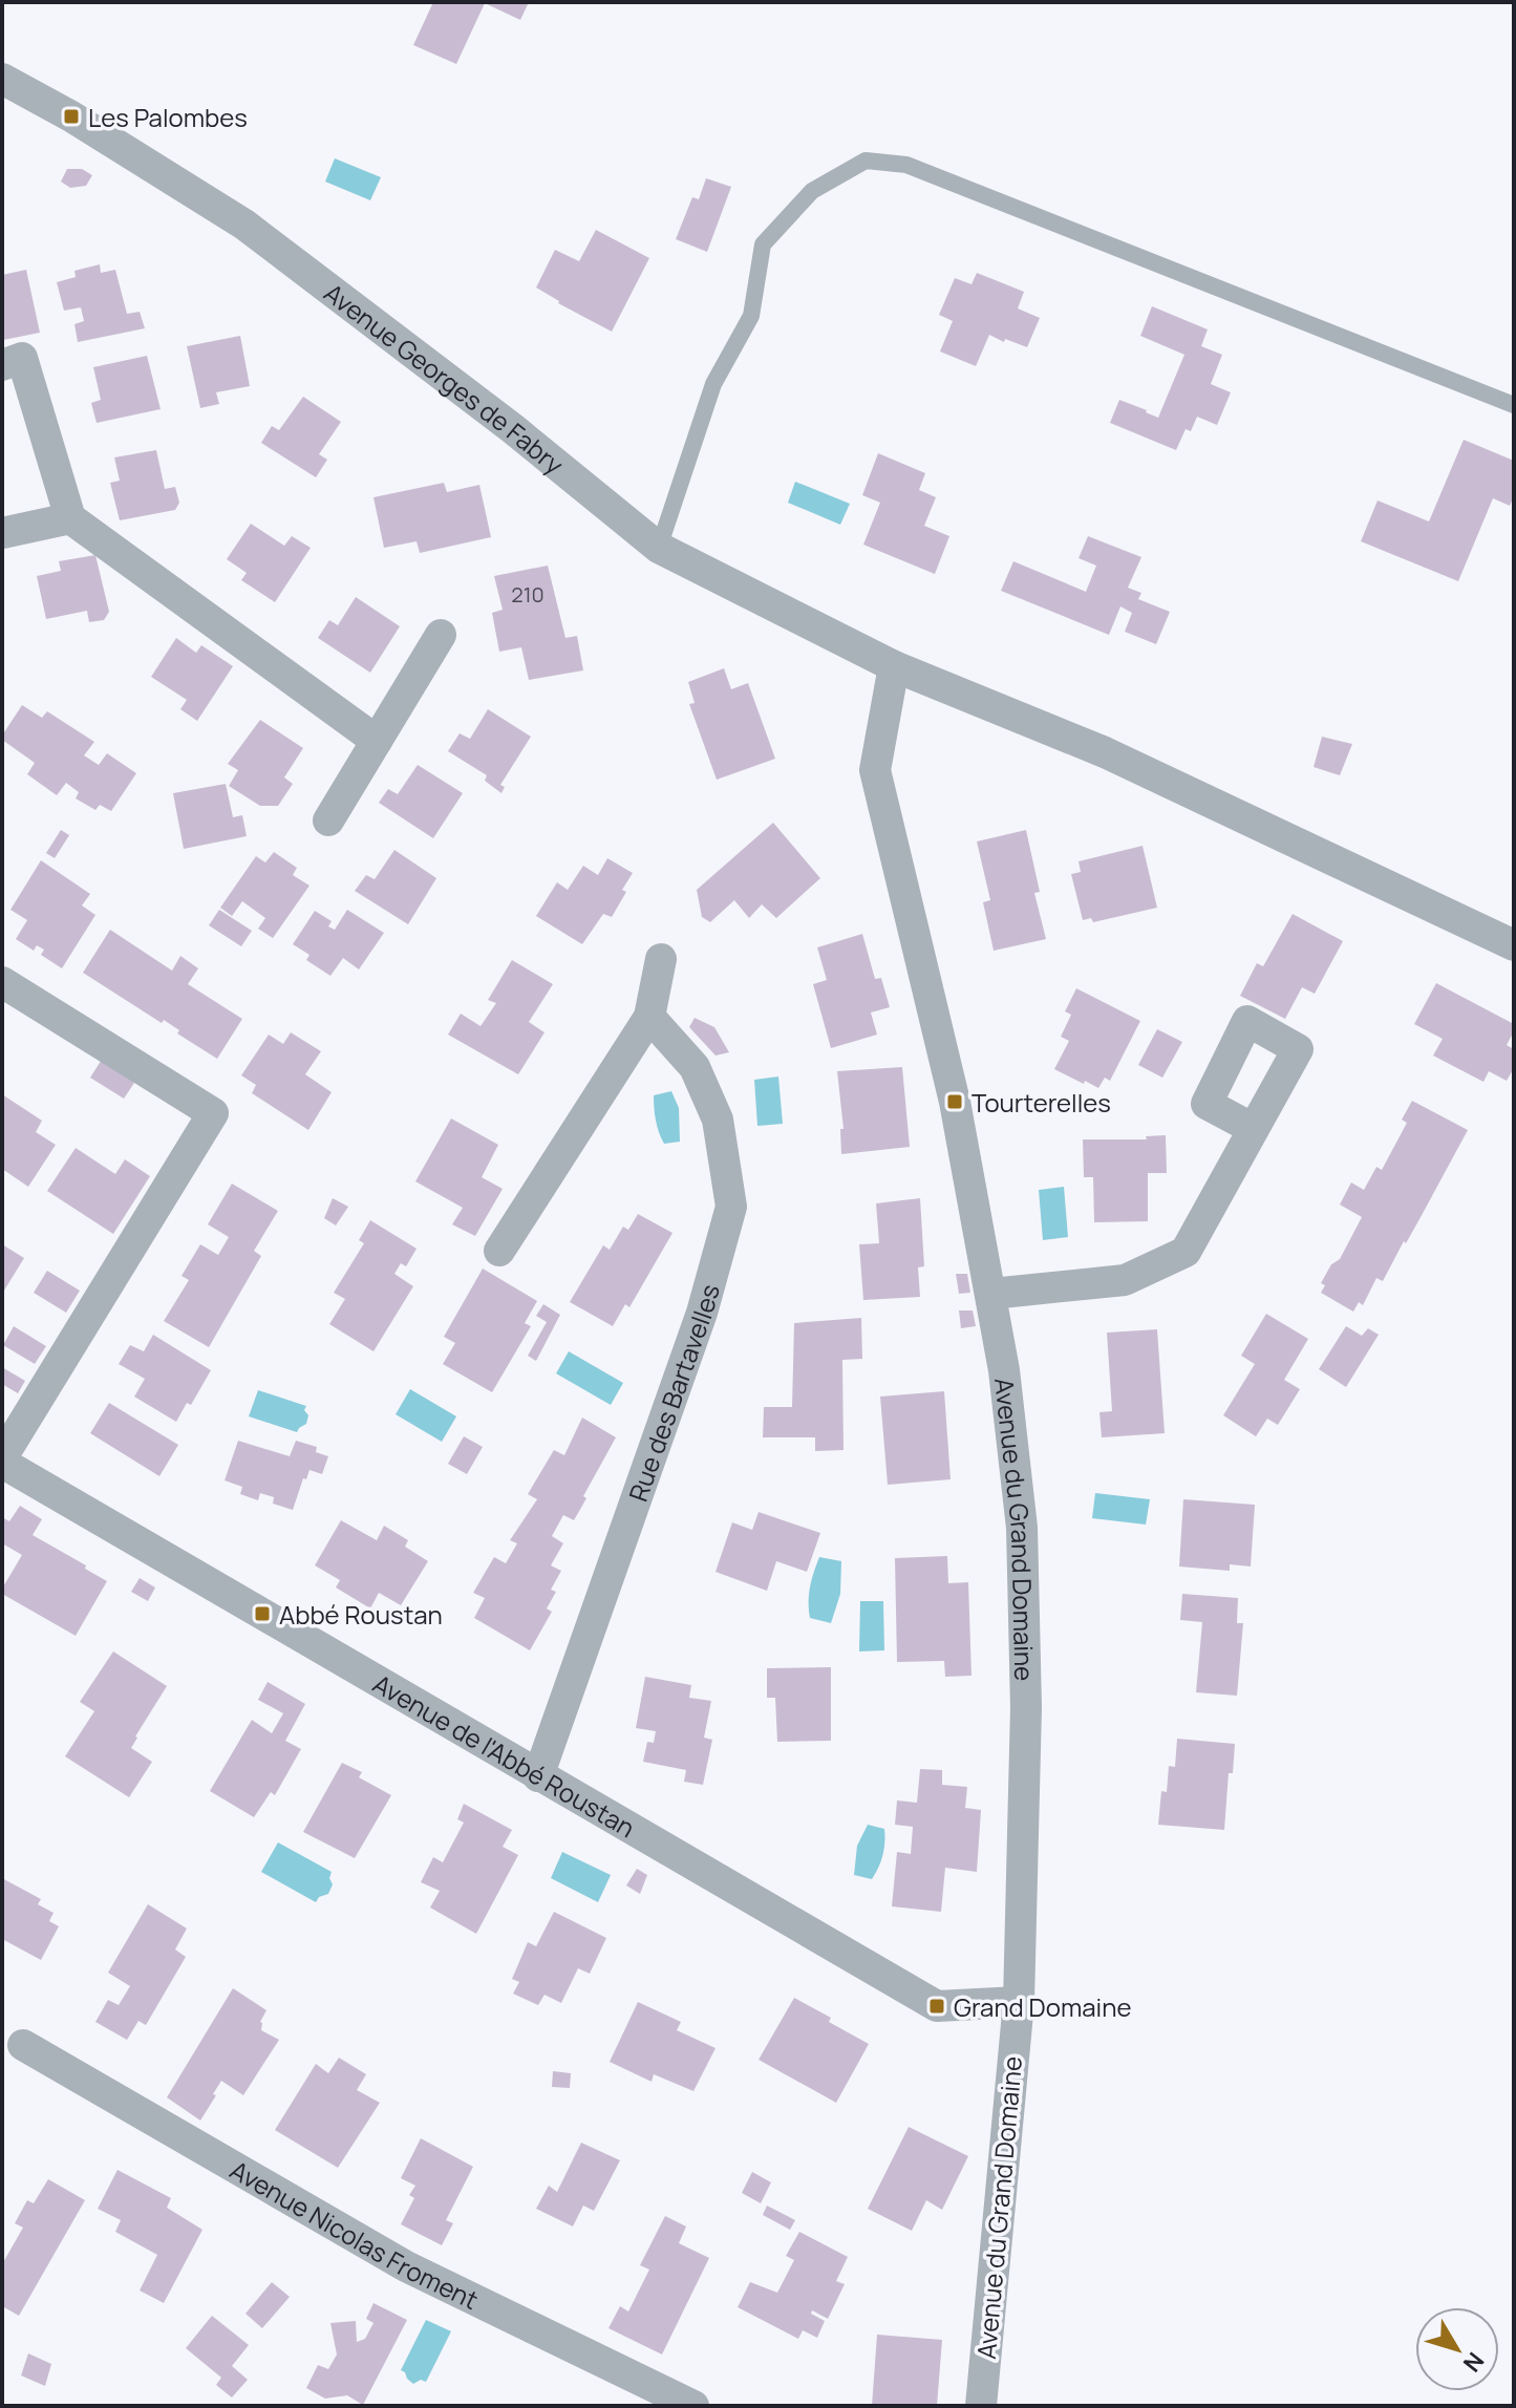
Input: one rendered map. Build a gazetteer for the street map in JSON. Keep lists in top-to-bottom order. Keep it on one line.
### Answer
{"streets":{"street":["Avenue Georges de Fabry","Rue des Bartavelles","Avenue du Grand Domaine","Avenue de l'Abbé Roustan","Avenue Nicolas Froment"]},"crossings":[["Avenue Georges de Fabry","Avenue du Grand Domaine"],["Rue des Bartavelles","Avenue de l'Abbé Roustan"],["Avenue du Grand Domaine","Avenue de l'Abbé Roustan"]],"places":{"transit":["Les Palombes","Tourterelles","Abbé Roustan","Grand Domaine"]},"house_numbers":["210"],"north":"bottom right"}
